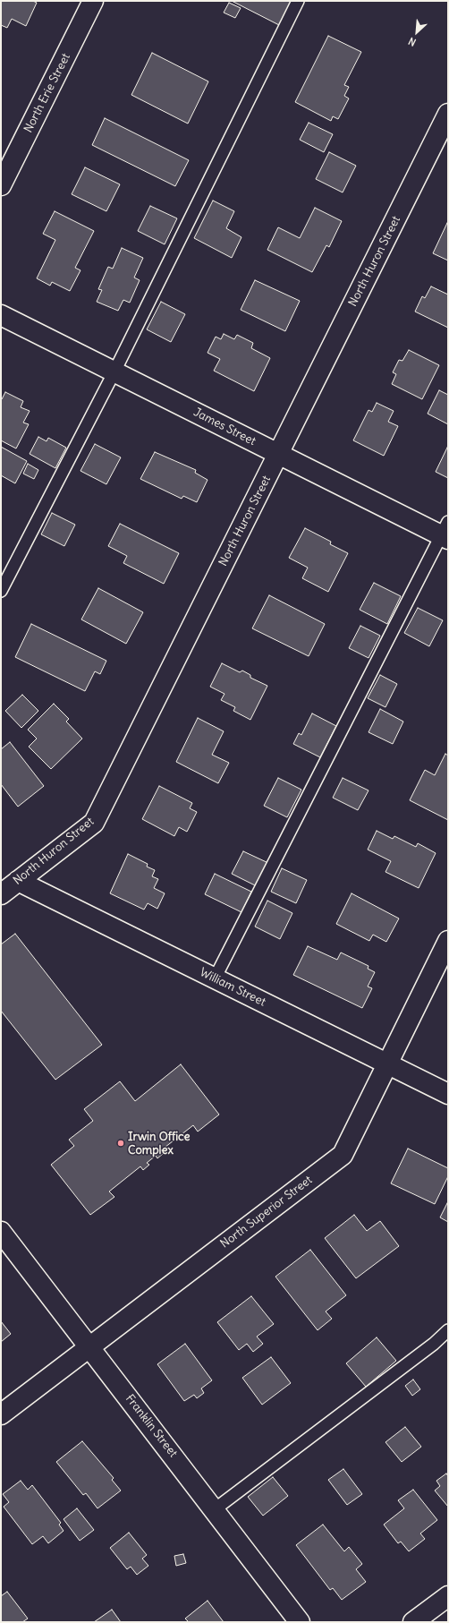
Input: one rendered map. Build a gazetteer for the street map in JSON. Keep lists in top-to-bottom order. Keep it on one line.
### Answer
{"streets":{"street":["North Erie Street","North Huron Street","James Street","William Street","North Superior Street","Franklin Street"]},"crossings":[["North Huron Street","James Street"],["North Huron Street","William Street"],["William Street","North Superior Street"],["North Superior Street","Franklin Street"]],"places":["Irwin Office Complex"],"north":"bottom left"}
